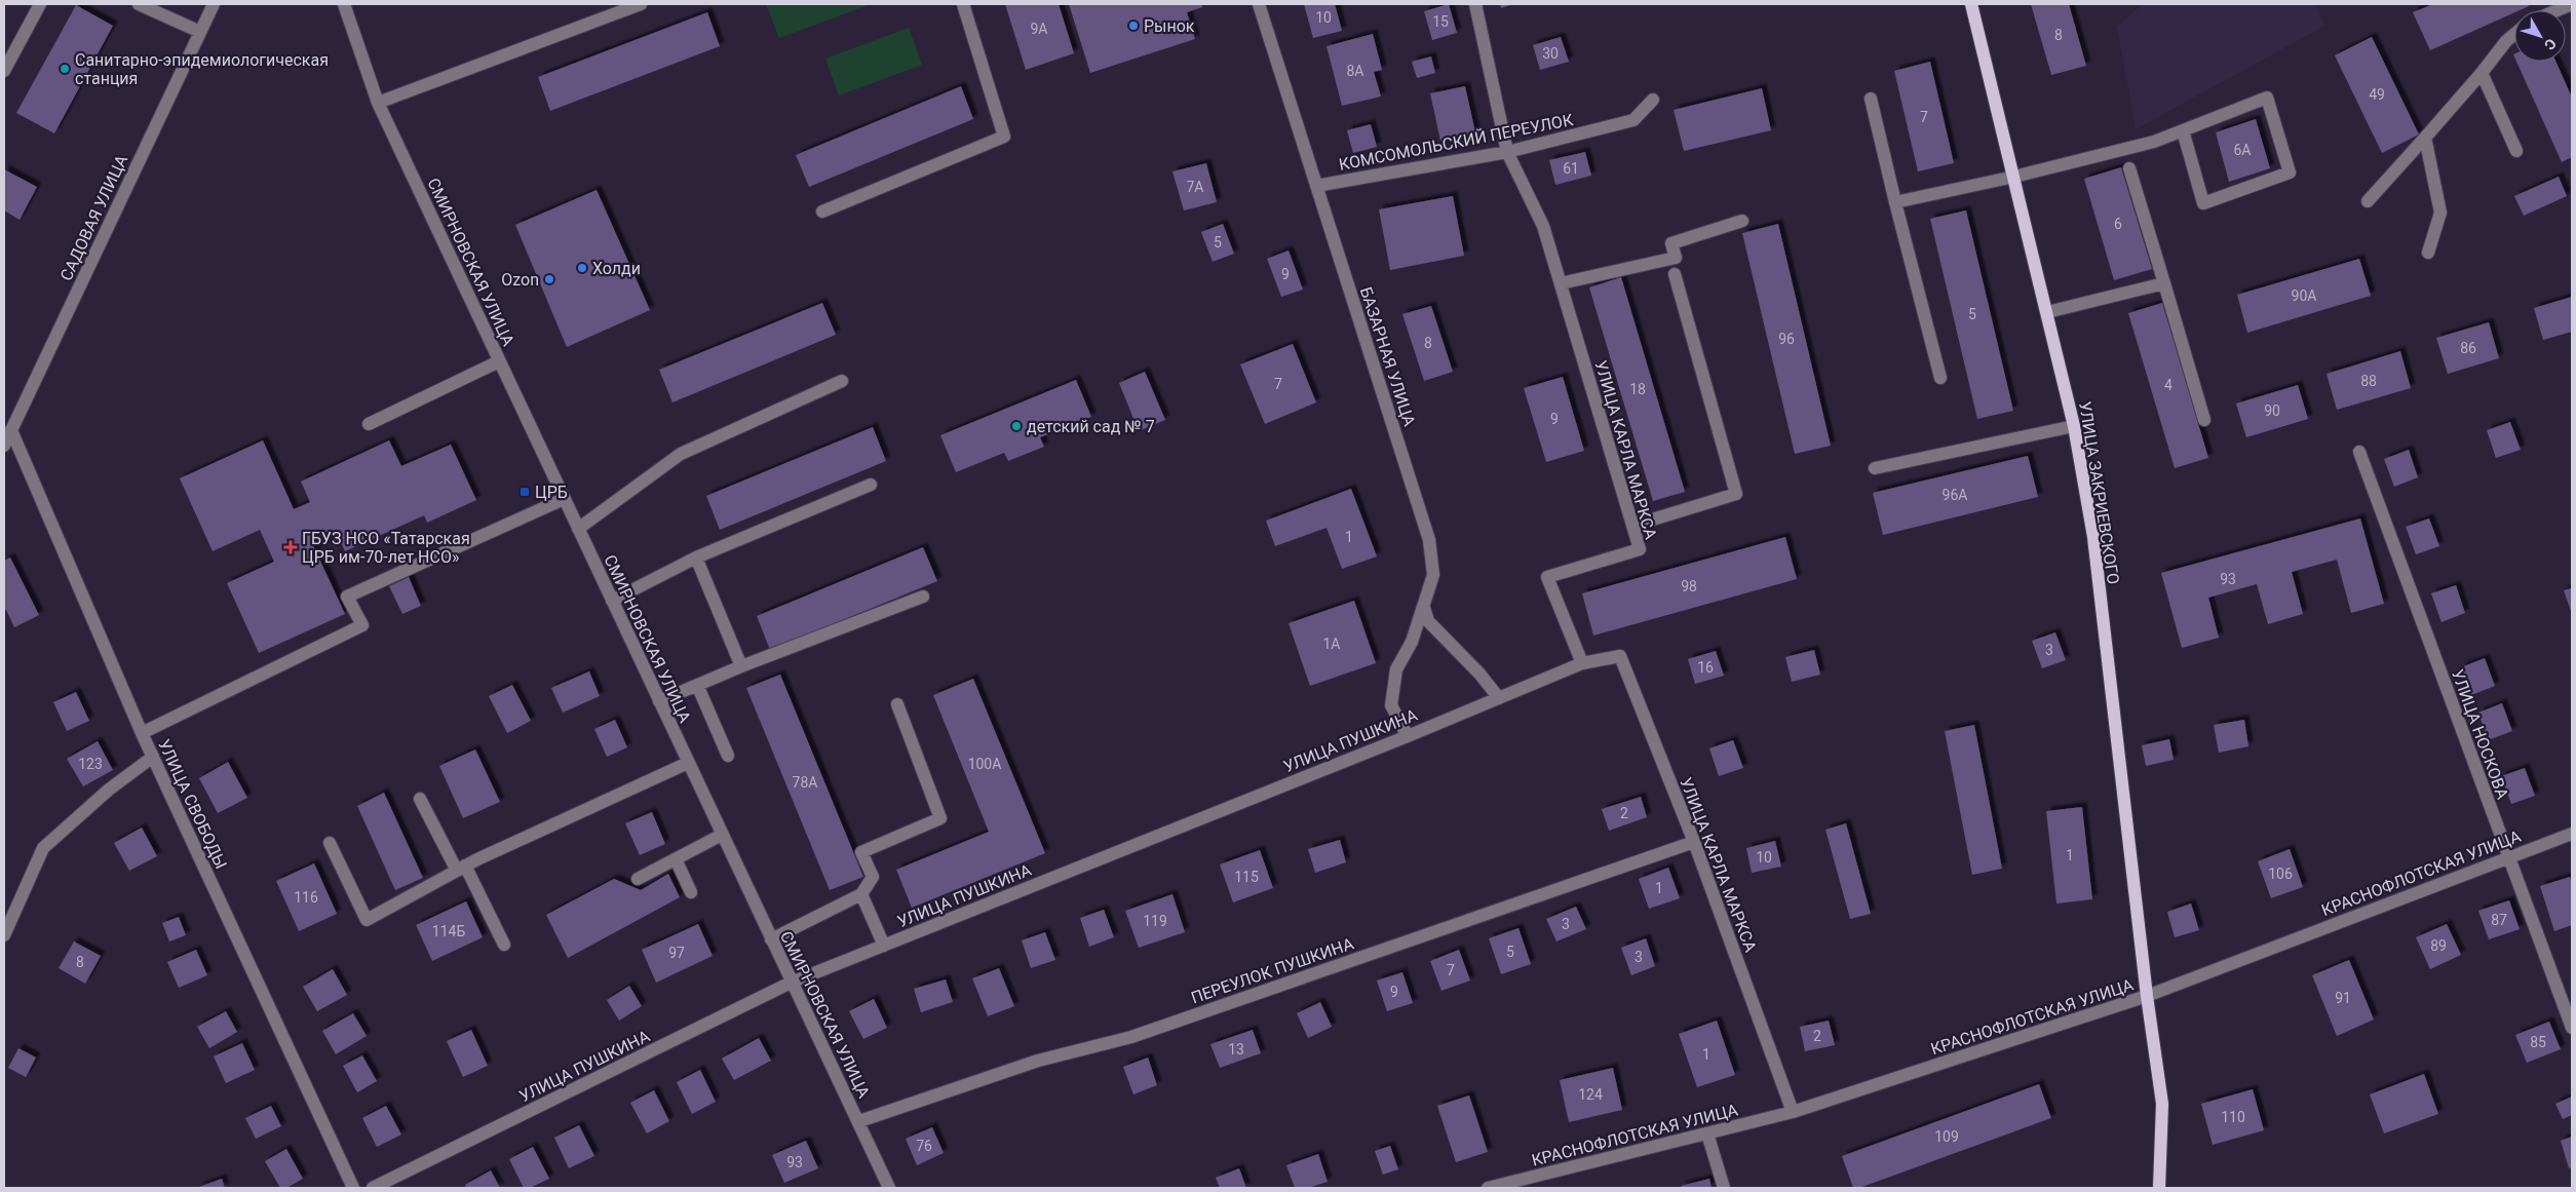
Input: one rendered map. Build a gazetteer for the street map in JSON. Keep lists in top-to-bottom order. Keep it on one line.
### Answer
{"streets":{"main road":["УЛИЦА ЗАКРИЕВСКОГО"],"street":["КОМСОМОЛЬСКИЙ ПЕРЕУЛОК","САДОВАЯ УЛИЦА","СМИРНОВСКАЯ УЛИЦА","БАЗАРНАЯ УЛИЦА","УЛИЦА КАРЛА МАРКСА","УЛИЦА НОСКОВА","УЛИЦА ПУШКИНА","УЛИЦА СВОБОДЫ","КРАСНОФЛОТСКАЯ УЛИЦА","ПЕРЕУЛОК ПУШКИНА"]},"crossings":[["КОМСОМОЛЬСКИЙ ПЕРЕУЛОК","БАЗАРНАЯ УЛИЦА"],["КОМСОМОЛЬСКИЙ ПЕРЕУЛОК","УЛИЦА КАРЛА МАРКСА"],["САДОВАЯ УЛИЦА","УЛИЦА СВОБОДЫ"],["СМИРНОВСКАЯ УЛИЦА","УЛИЦА ПУШКИНА"],["СМИРНОВСКАЯ УЛИЦА","ПЕРЕУЛОК ПУШКИНА"],["БАЗАРНАЯ УЛИЦА","УЛИЦА ПУШКИНА"],["УЛИЦА КАРЛА МАРКСА","УЛИЦА ПУШКИНА"],["УЛИЦА КАРЛА МАРКСА","КРАСНОФЛОТСКАЯ УЛИЦА"],["УЛИЦА КАРЛА МАРКСА","ПЕРЕУЛОК ПУШКИНА"],["УЛИЦА ЗАКРИЕВСКОГО","КРАСНОФЛОТСКАЯ УЛИЦА"],["УЛИЦА НОСКОВА","КРАСНОФЛОТСКАЯ УЛИЦА"]],"places":{"other":["Рынок","Санитарно-эпидемиологическая станция","Холди","Ozon","детский сад № 7"],"transit":["ЦРБ"],"health":["ГБУЗ НСО «Татарская ЦРБ им-70-лет НСО»"]},"house_numbers":["10","15","9А","8","30","8А","49","7","6А","61","7А","6","5","9","90А","5","96","8","86","88","7","4","18","90","9","96А","1","93","98","1А","3","16","123","100А","78А","2","1","10","106","115","1","116","87","119","3","114Б","89","5","97","3","8","7","9","91","2","85","13","1","124","110","109","76","93"],"north":"bottom right"}
